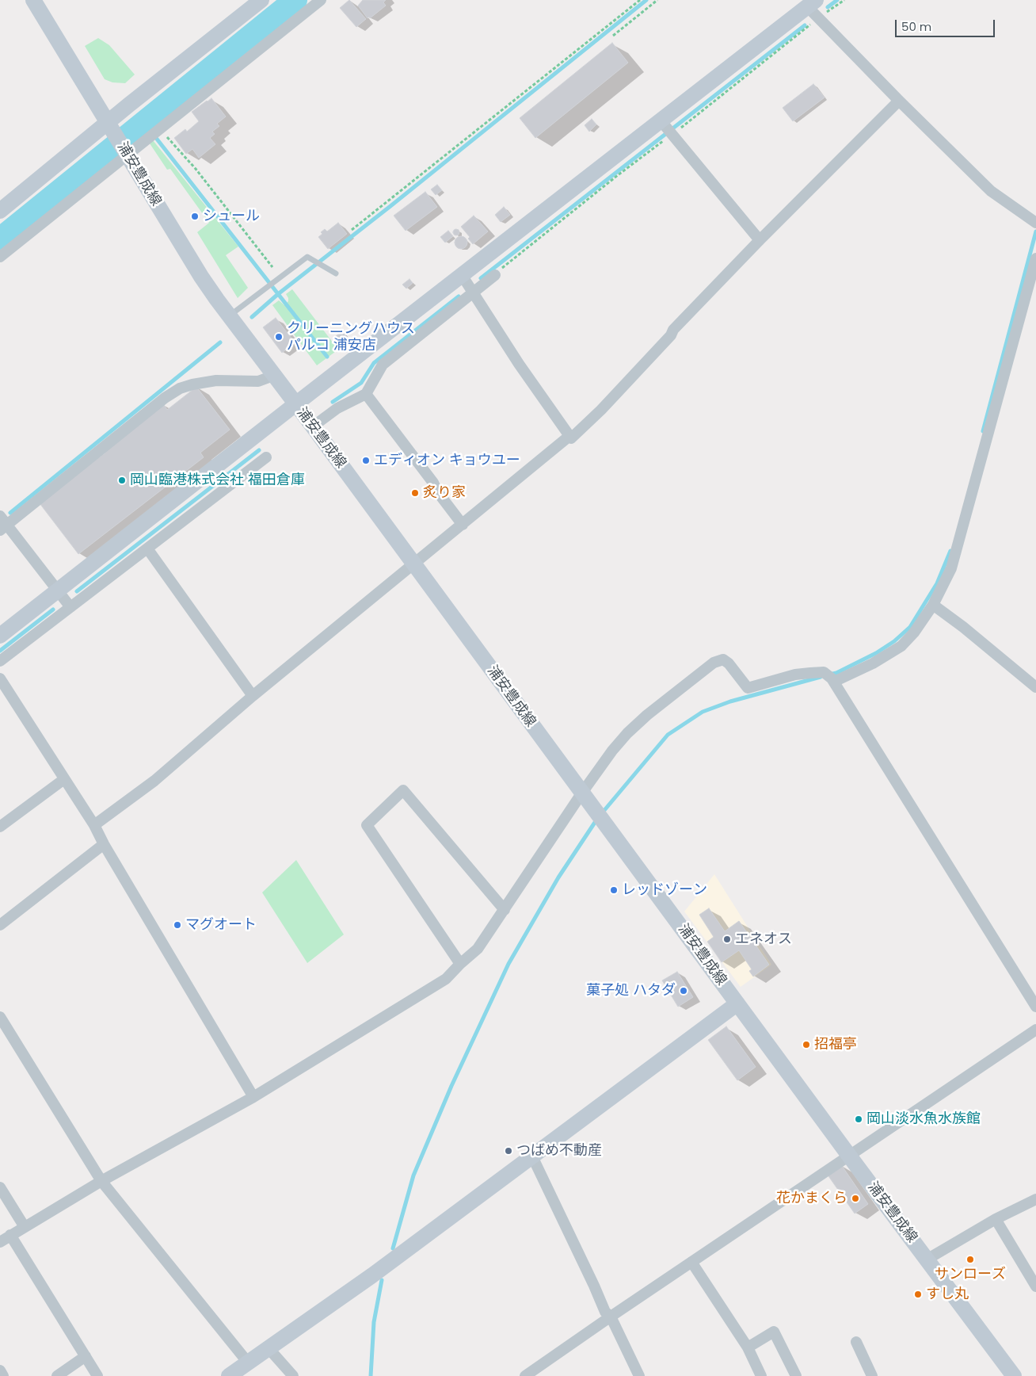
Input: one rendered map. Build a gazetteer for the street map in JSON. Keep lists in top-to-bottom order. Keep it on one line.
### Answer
{"streets":{"street":["浦安豊成線"]},"places":["シュール","クリーニングハウス パルコ 浦安店","エディオン キョウユー","岡山臨港株式会社 福田倉庫","炙り家","レッドゾーン","マグオート","エネオス","菓子処 ハタダ","招福亭","岡山淡水魚水族館","つばめ不動産","花かまくら","サンローズ","すし丸"],"scale_bar":"50 m"}
